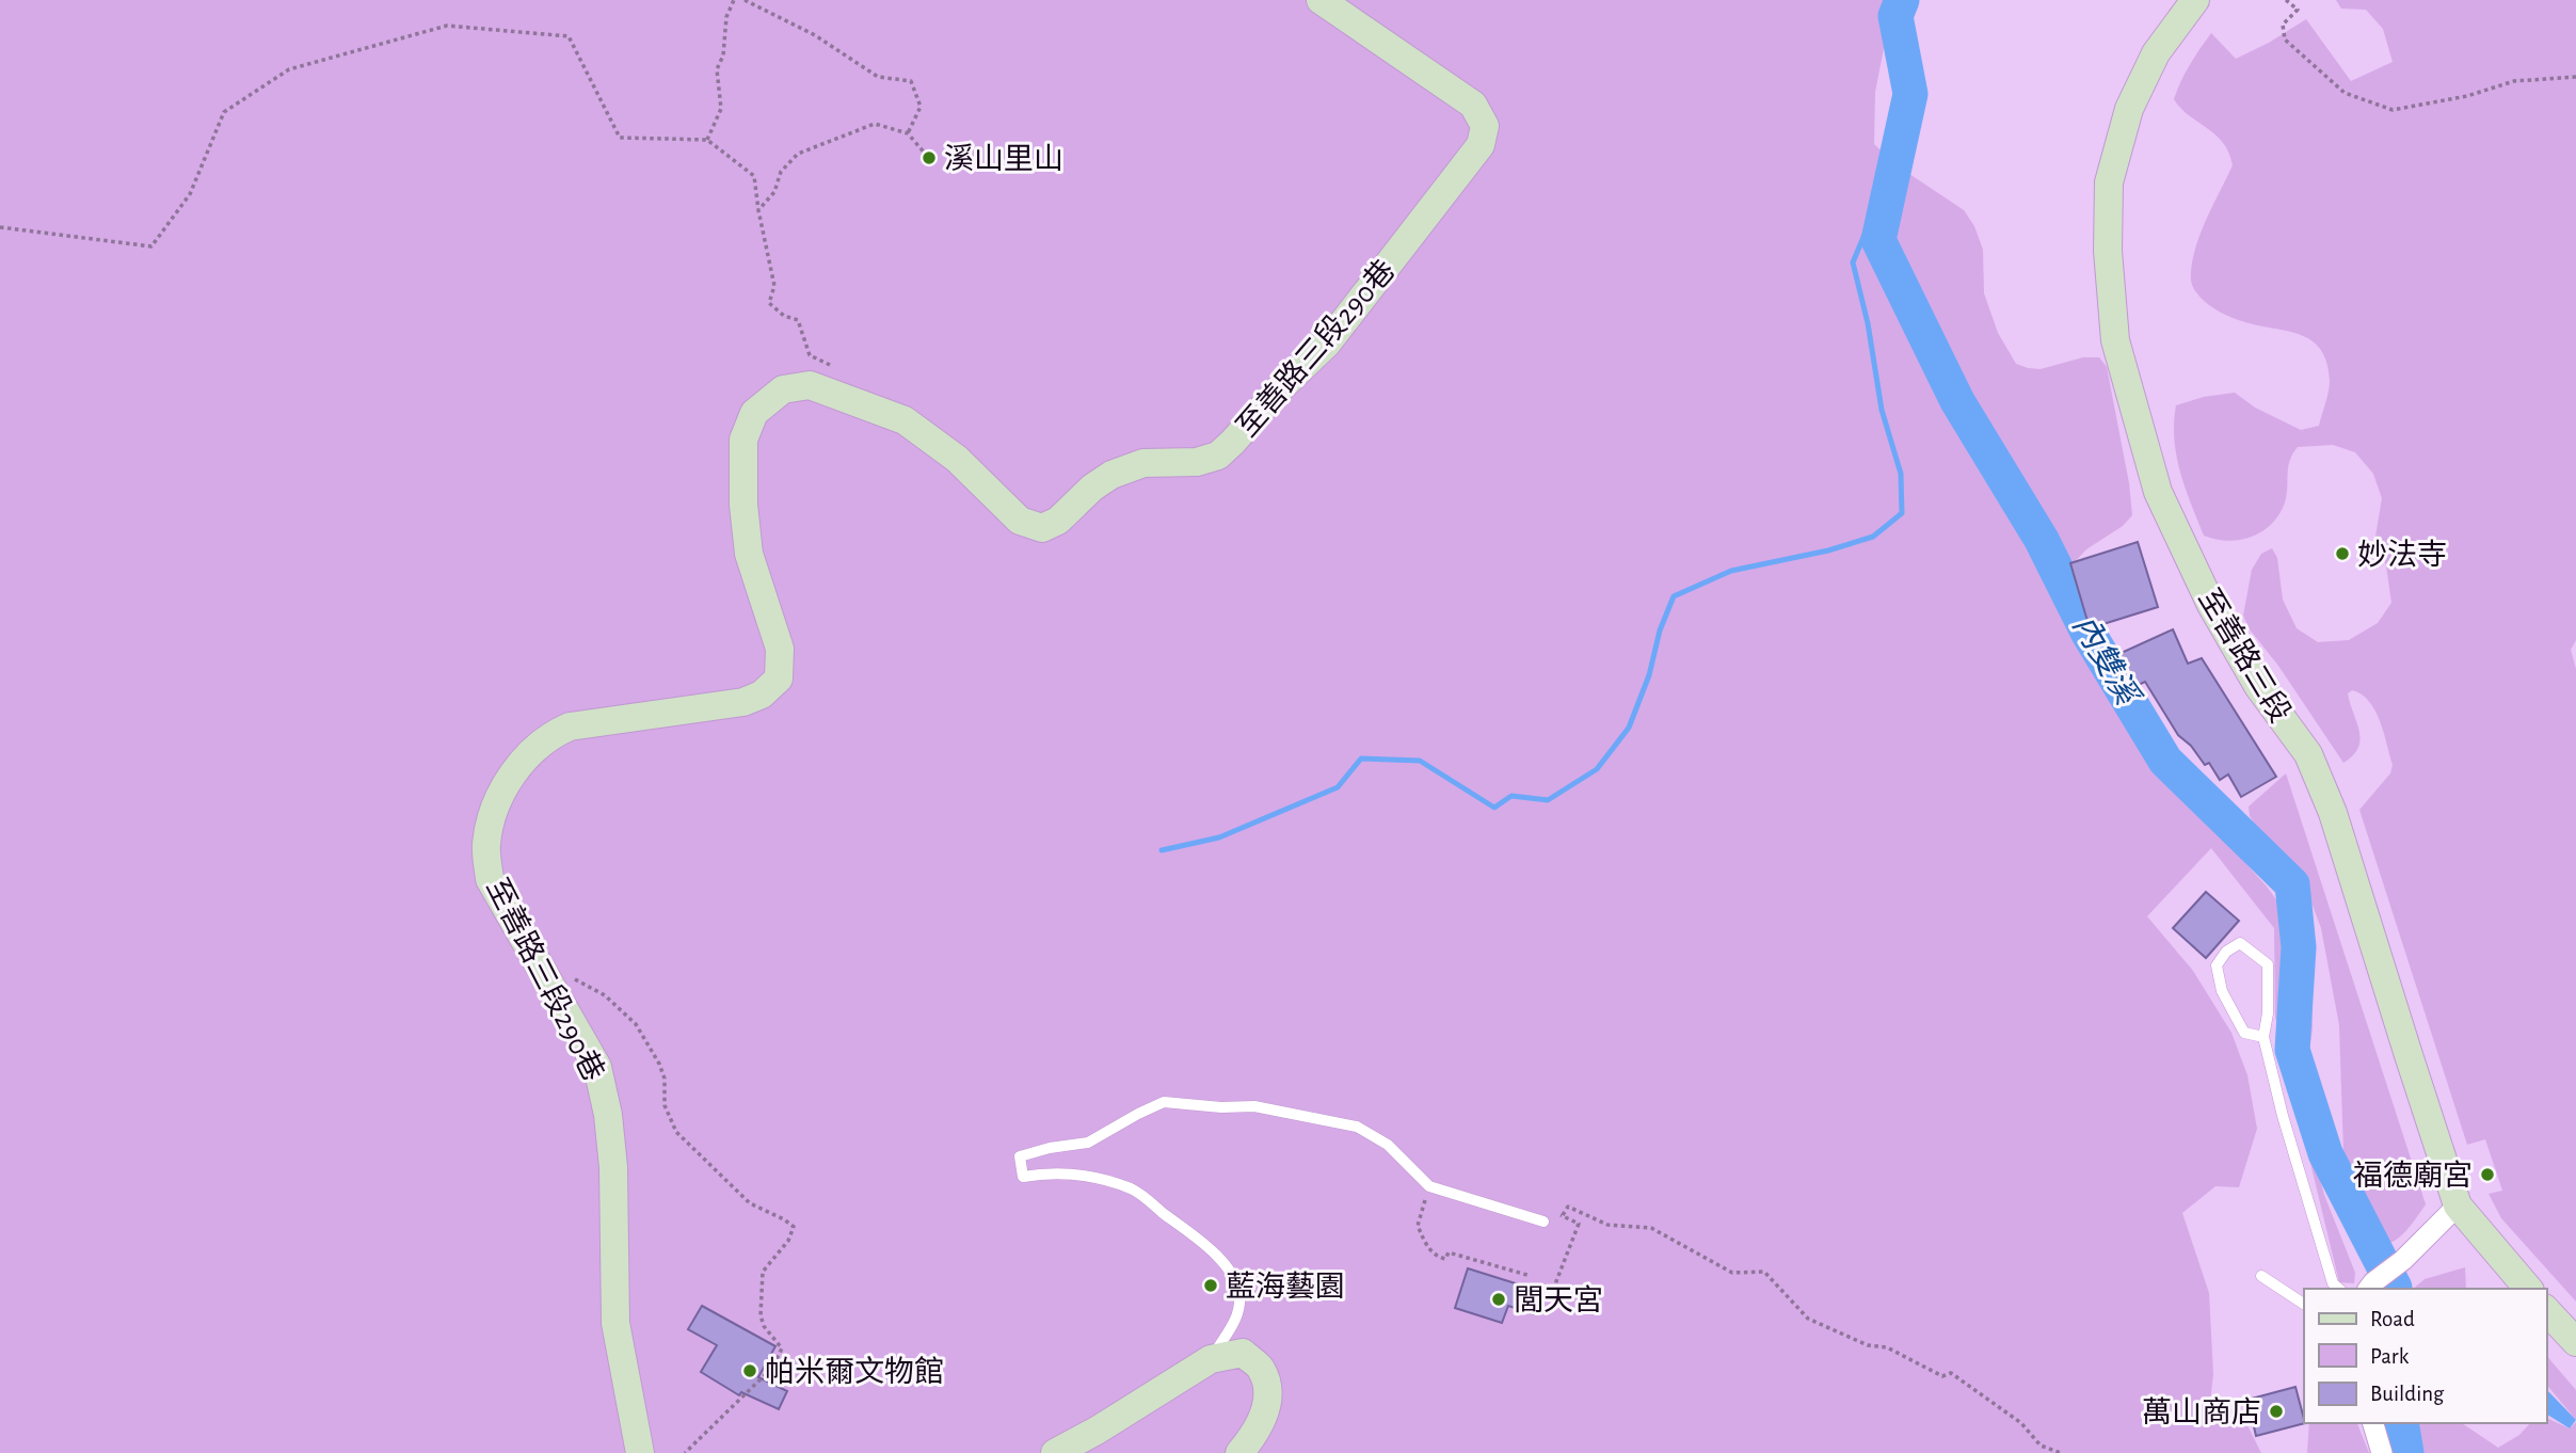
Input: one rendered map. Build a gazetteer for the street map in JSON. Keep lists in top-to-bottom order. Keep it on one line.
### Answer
{"streets":{"street":["至善路三段290巷","至善路三段"]},"water":["內雙溪"],"places":["溪山里山","妙法寺","福德廟宮","藍海藝園","閭天宮","帕米爾文物館","萬山商店"],"legend":["Road","Park","Building"]}
